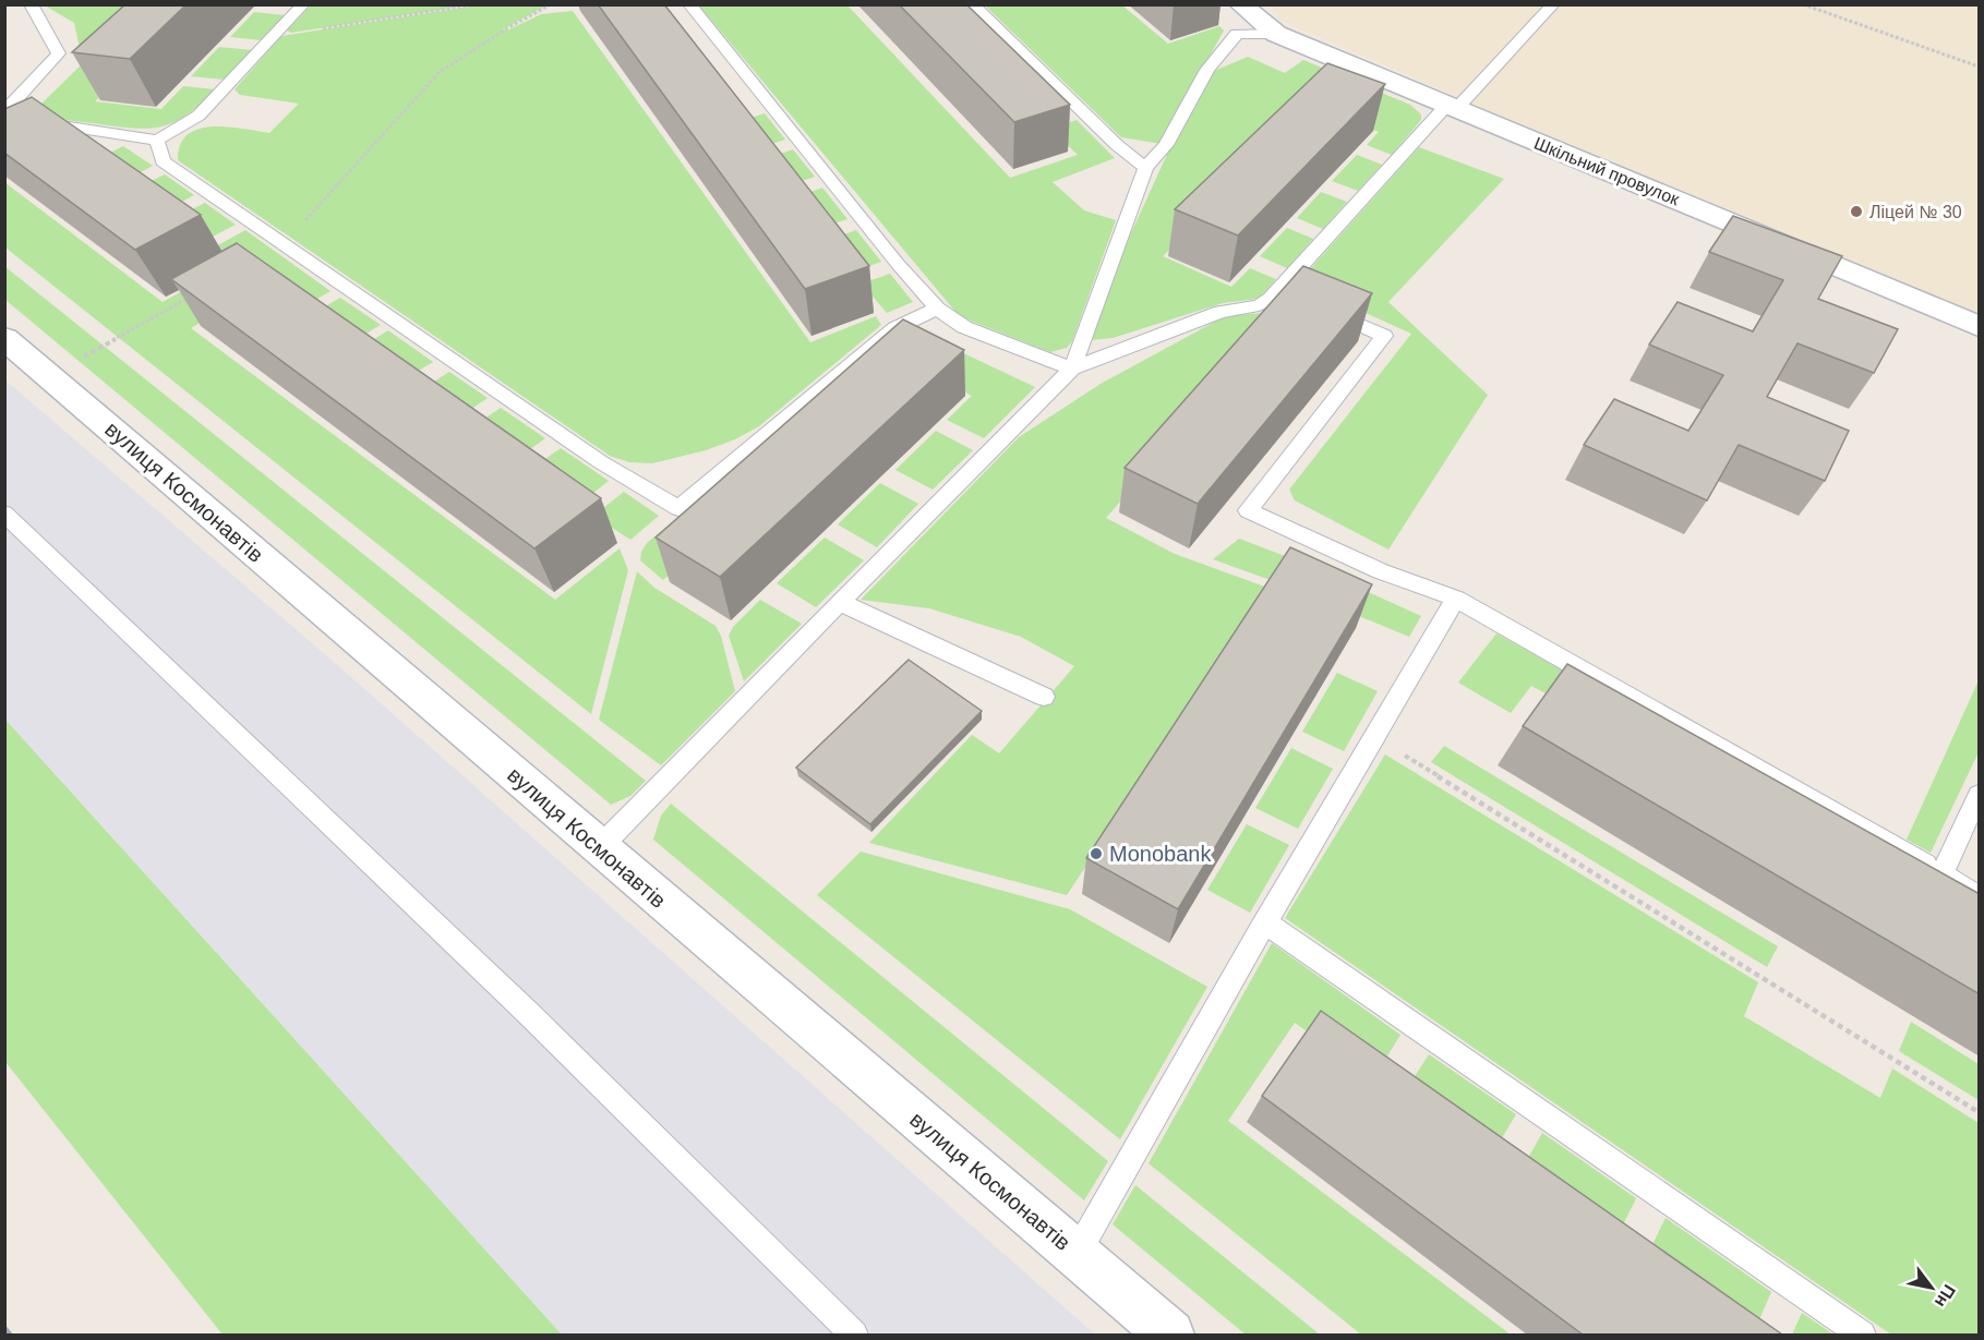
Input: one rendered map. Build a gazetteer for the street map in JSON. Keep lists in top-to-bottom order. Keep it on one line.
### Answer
{"streets":{"street":["Шкільний провулок","вулиця Космонавтів"]},"places":["Ліцей № 30","Monobank"],"north":"bottom right"}
